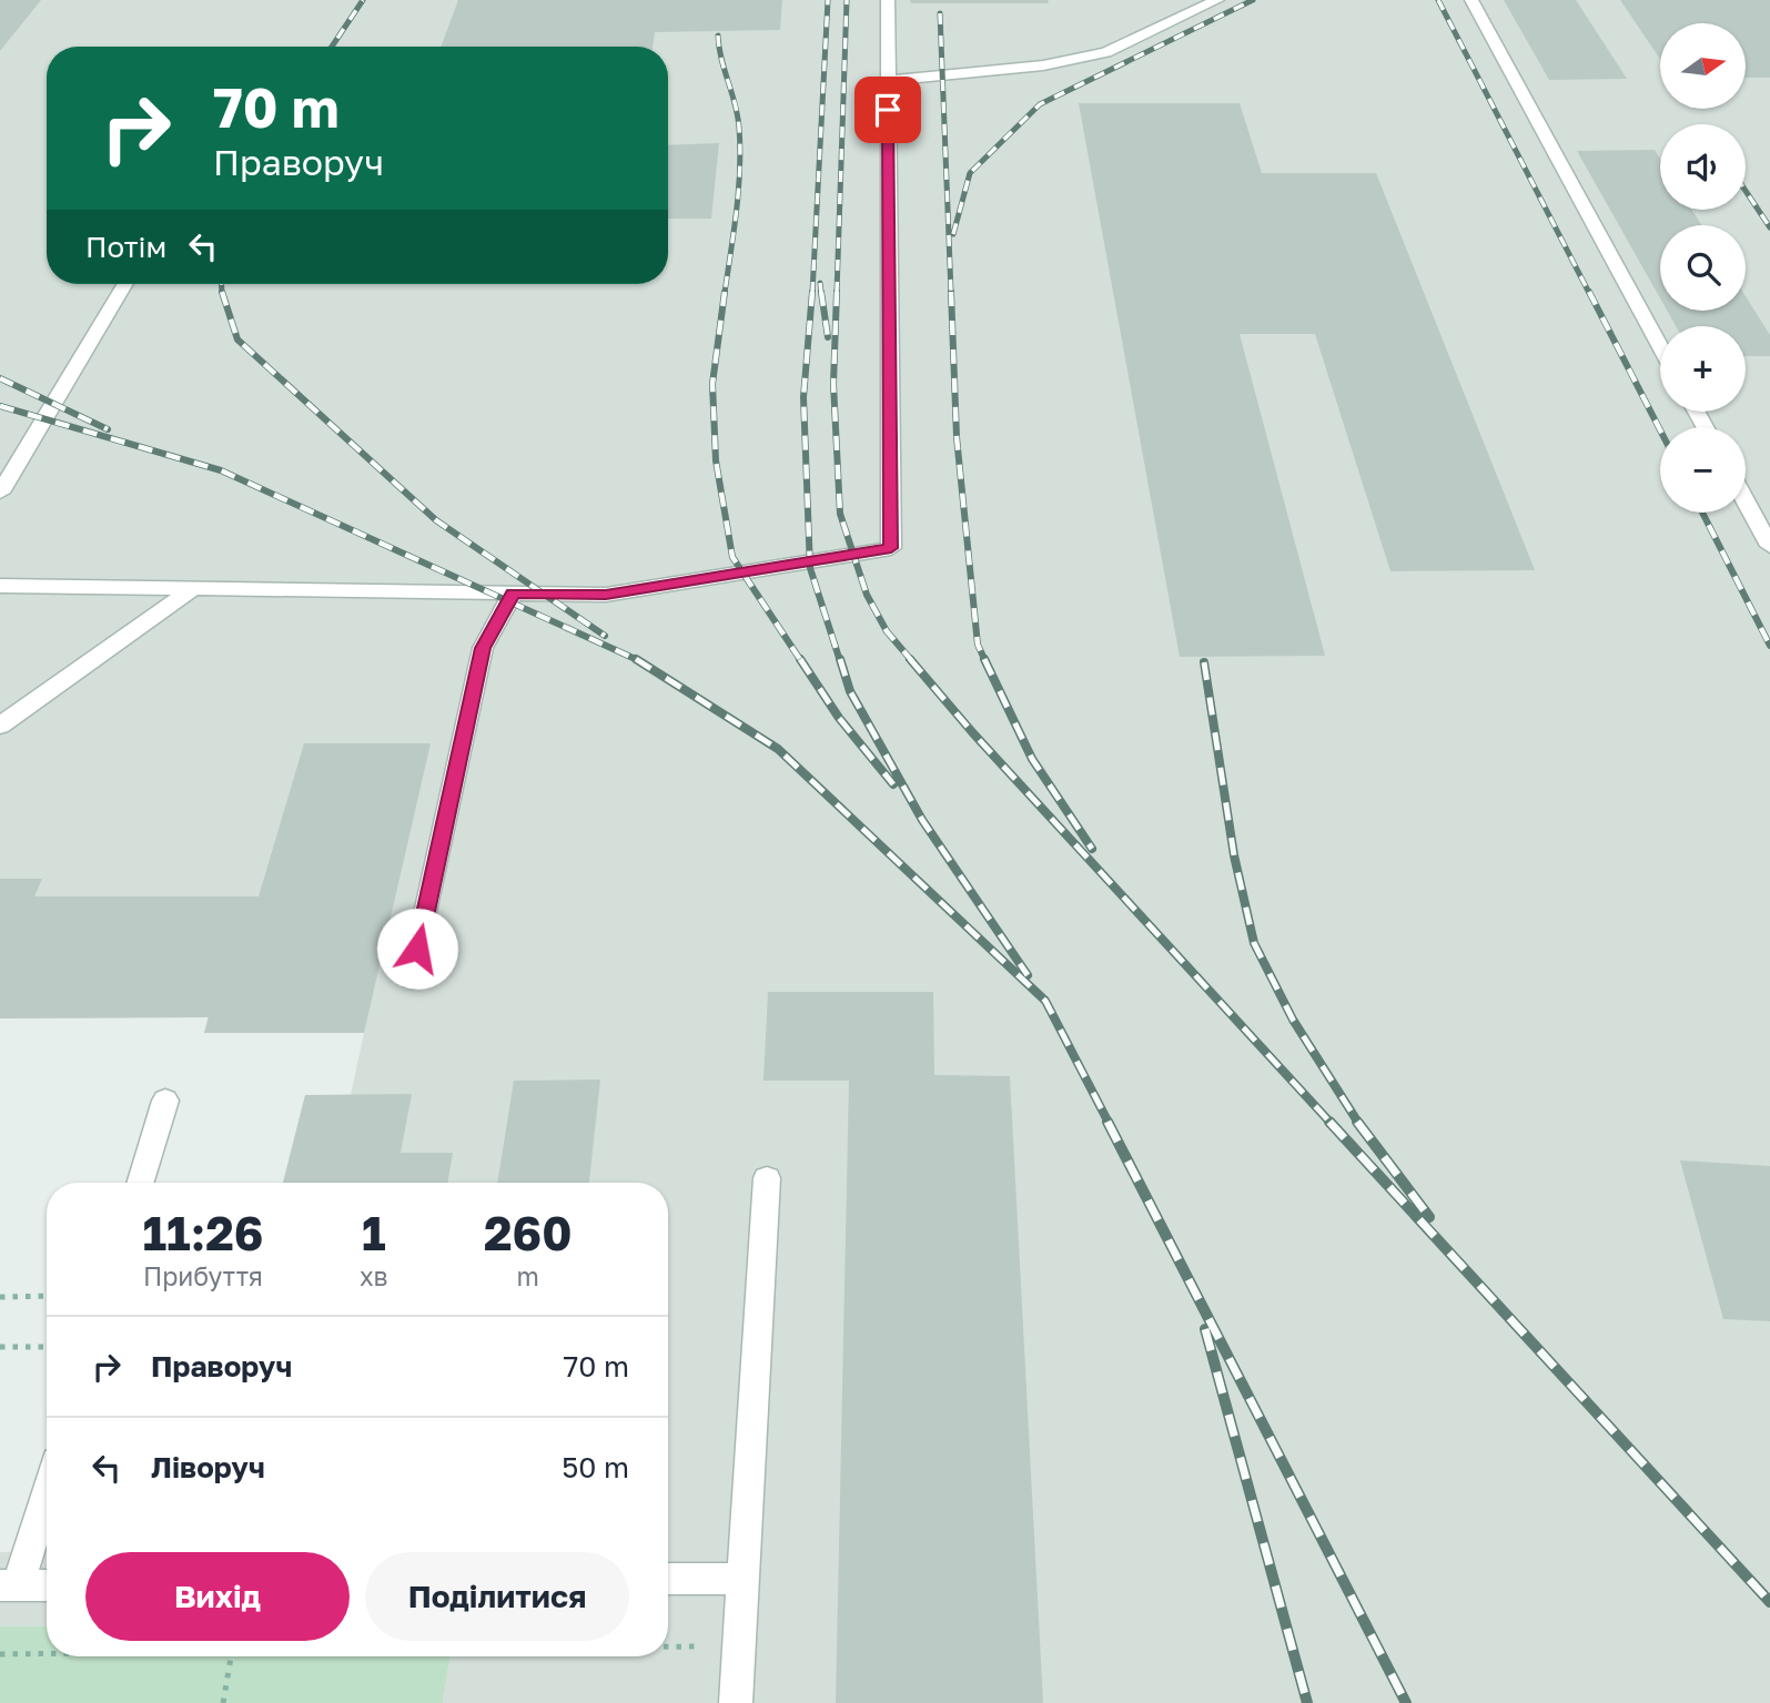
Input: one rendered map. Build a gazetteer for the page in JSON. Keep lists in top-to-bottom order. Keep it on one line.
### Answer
{"north":"right","page":{"map_buttons":["+","−"],"turn":["70 m","Праворуч"],"then":"Потім","eta":["11:26","Прибуття","1","хв","260","m"],"list":[{"name":"Праворуч","value":"70 m"},{"name":"Ліворуч","value":"50 m"}],"buttons":["Вихід","Поділитися"]}}
